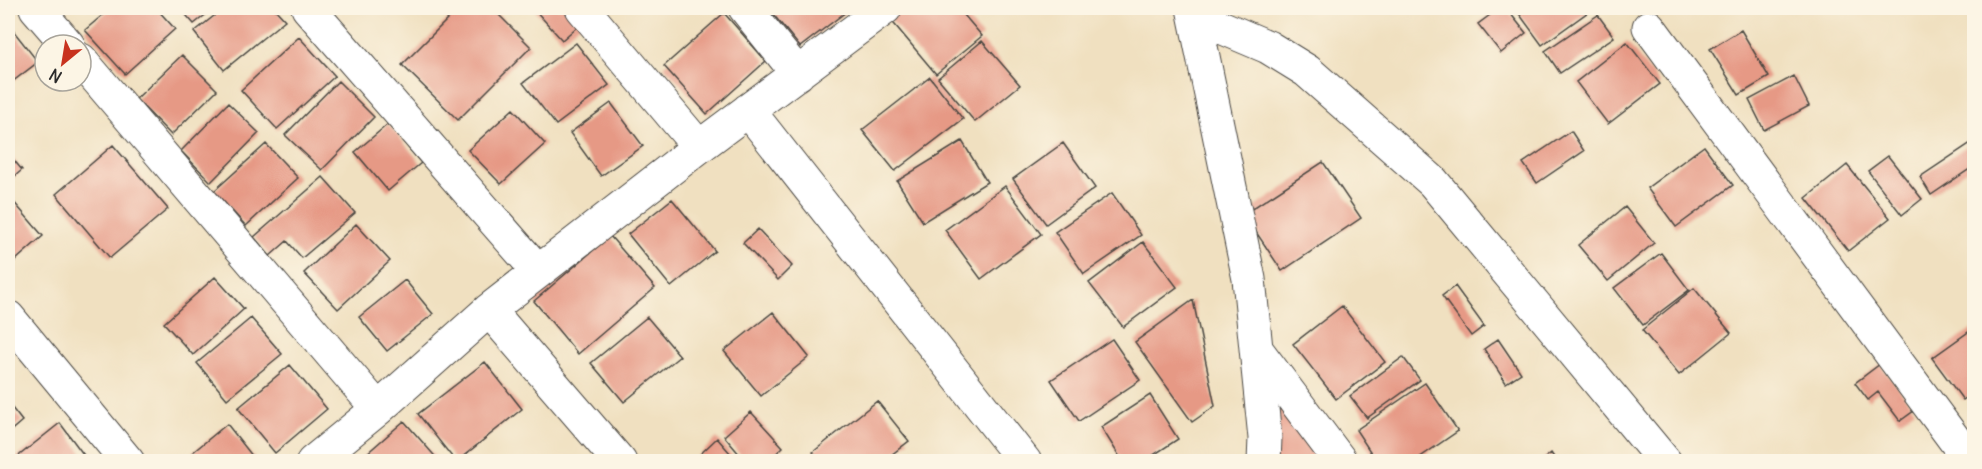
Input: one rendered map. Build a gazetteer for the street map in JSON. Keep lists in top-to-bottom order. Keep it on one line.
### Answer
{"north":"bottom left"}
